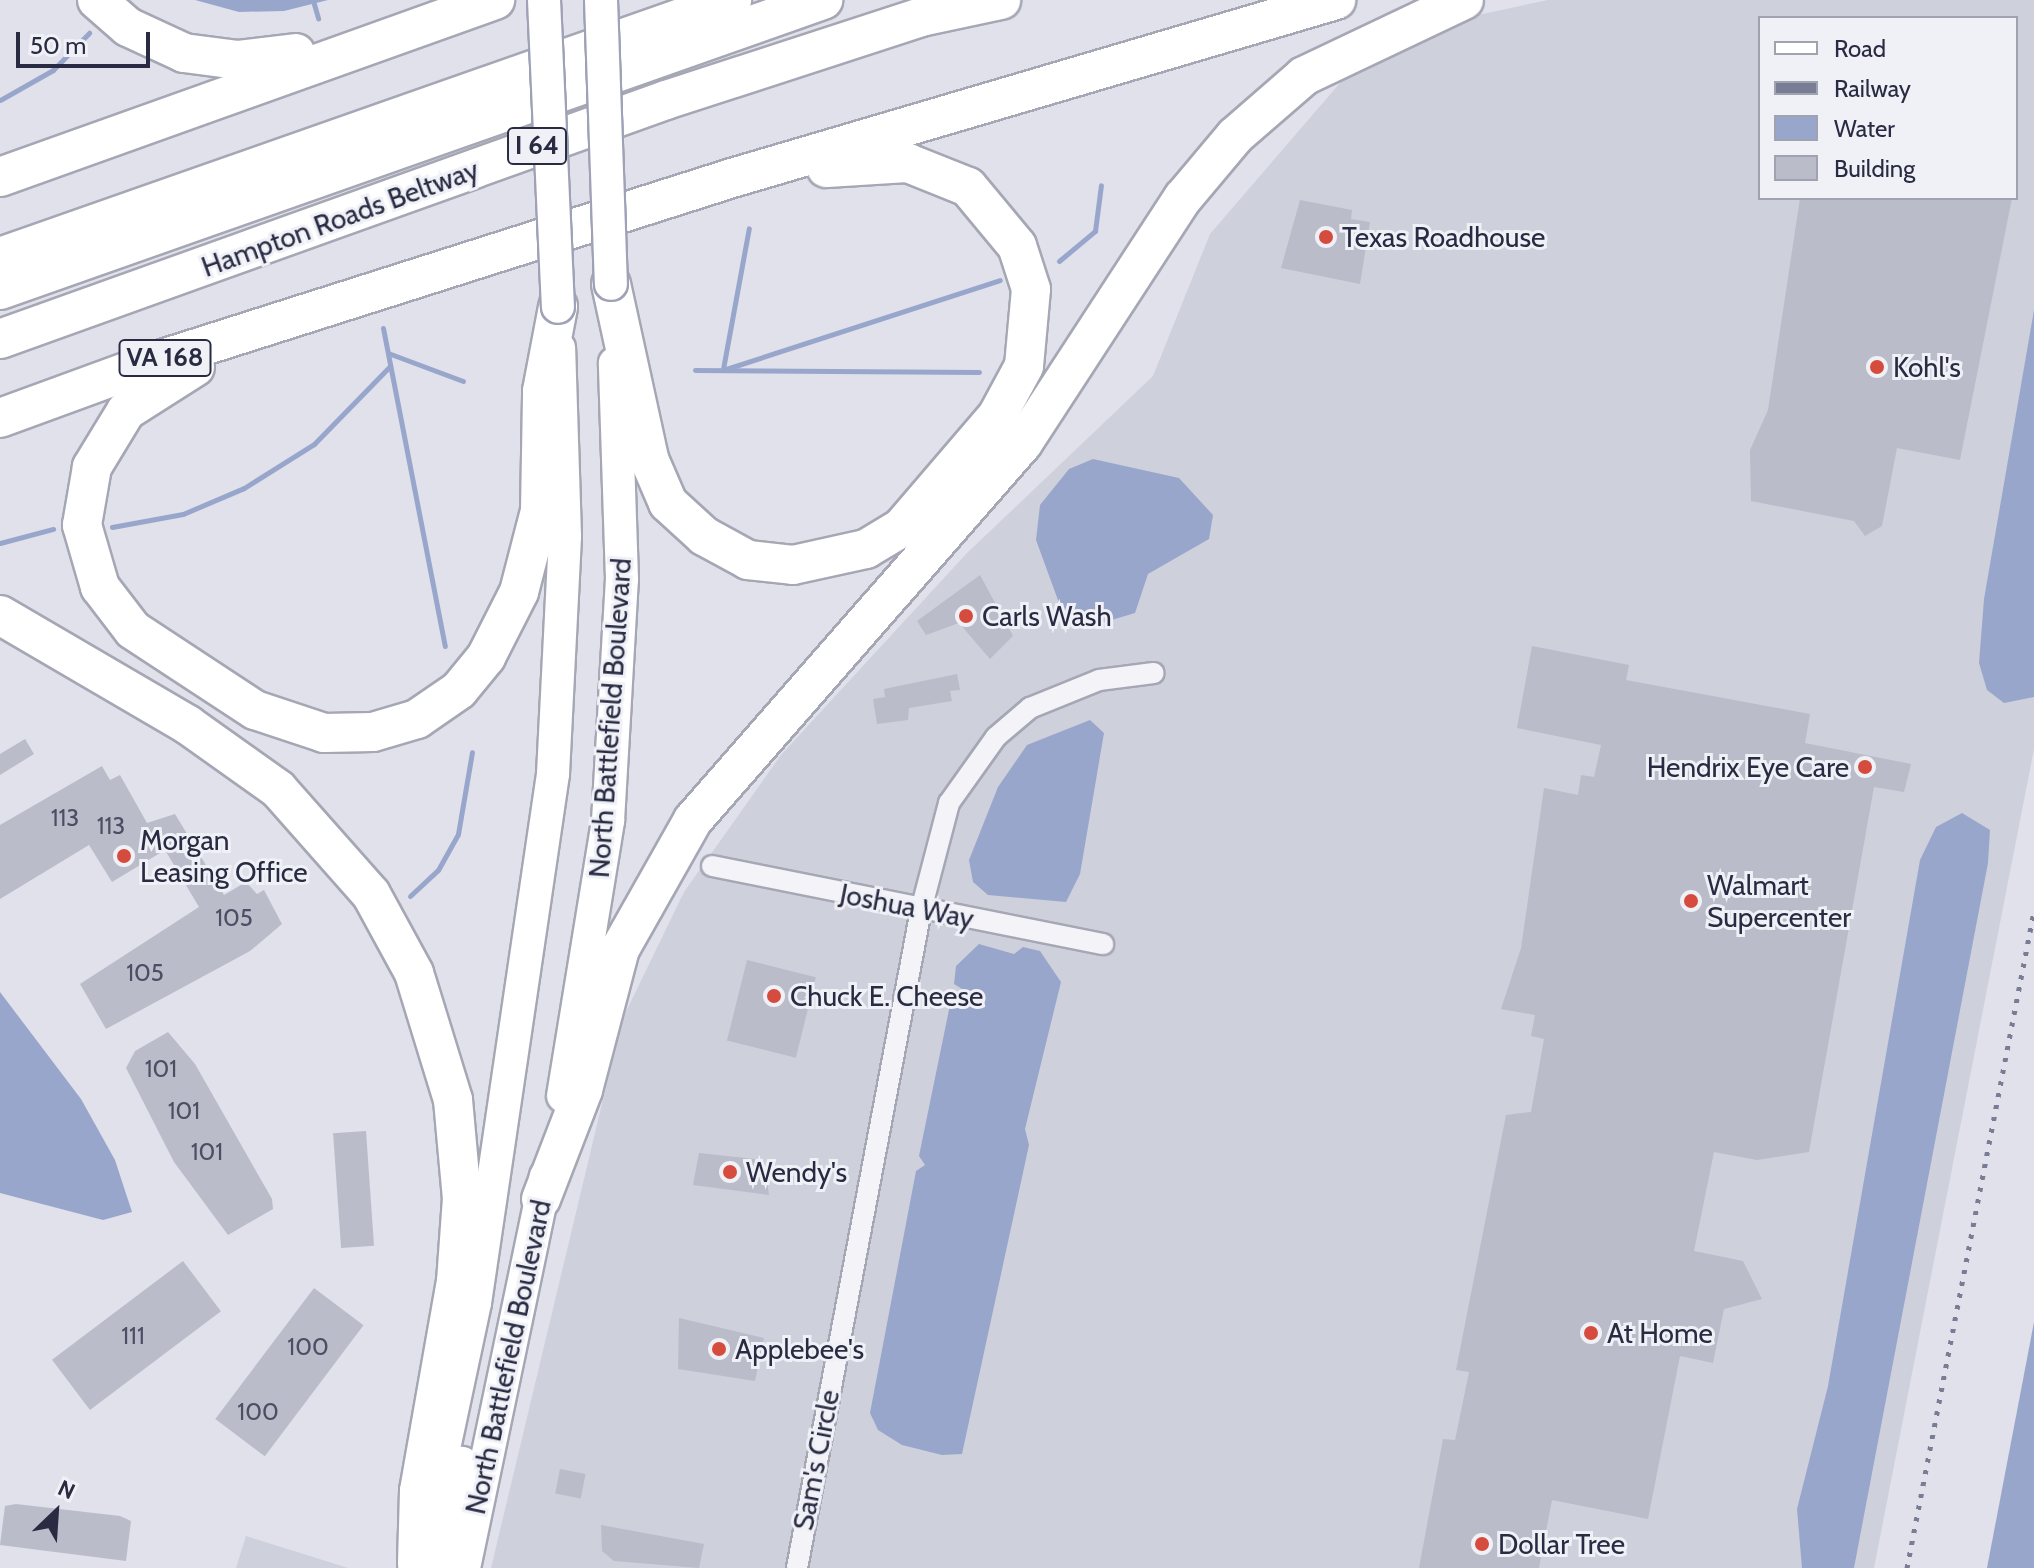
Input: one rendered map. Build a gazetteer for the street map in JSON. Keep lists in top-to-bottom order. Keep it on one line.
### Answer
{"streets":{"highway":["I 64","Hampton Roads Beltway","VA 168"],"main road":["North Battlefield Boulevard"],"street":["Joshua Way","Sam's Circle"]},"crossings":[["Joshua Way","Sam's Circle"]],"places":["Texas Roadhouse","Kohl's","Carls Wash","Hendrix Eye Care","Morgan Leasing Office","Walmart Supercenter","Chuck E. Cheese","Wendy's","At Home","Applebee's","Dollar Tree"],"house_numbers":["113","113","105","105","101","101","101","111","100","100"],"legend":["Road","Railway","Water","Building"],"scale_bar":"50 m","north":"top right"}
